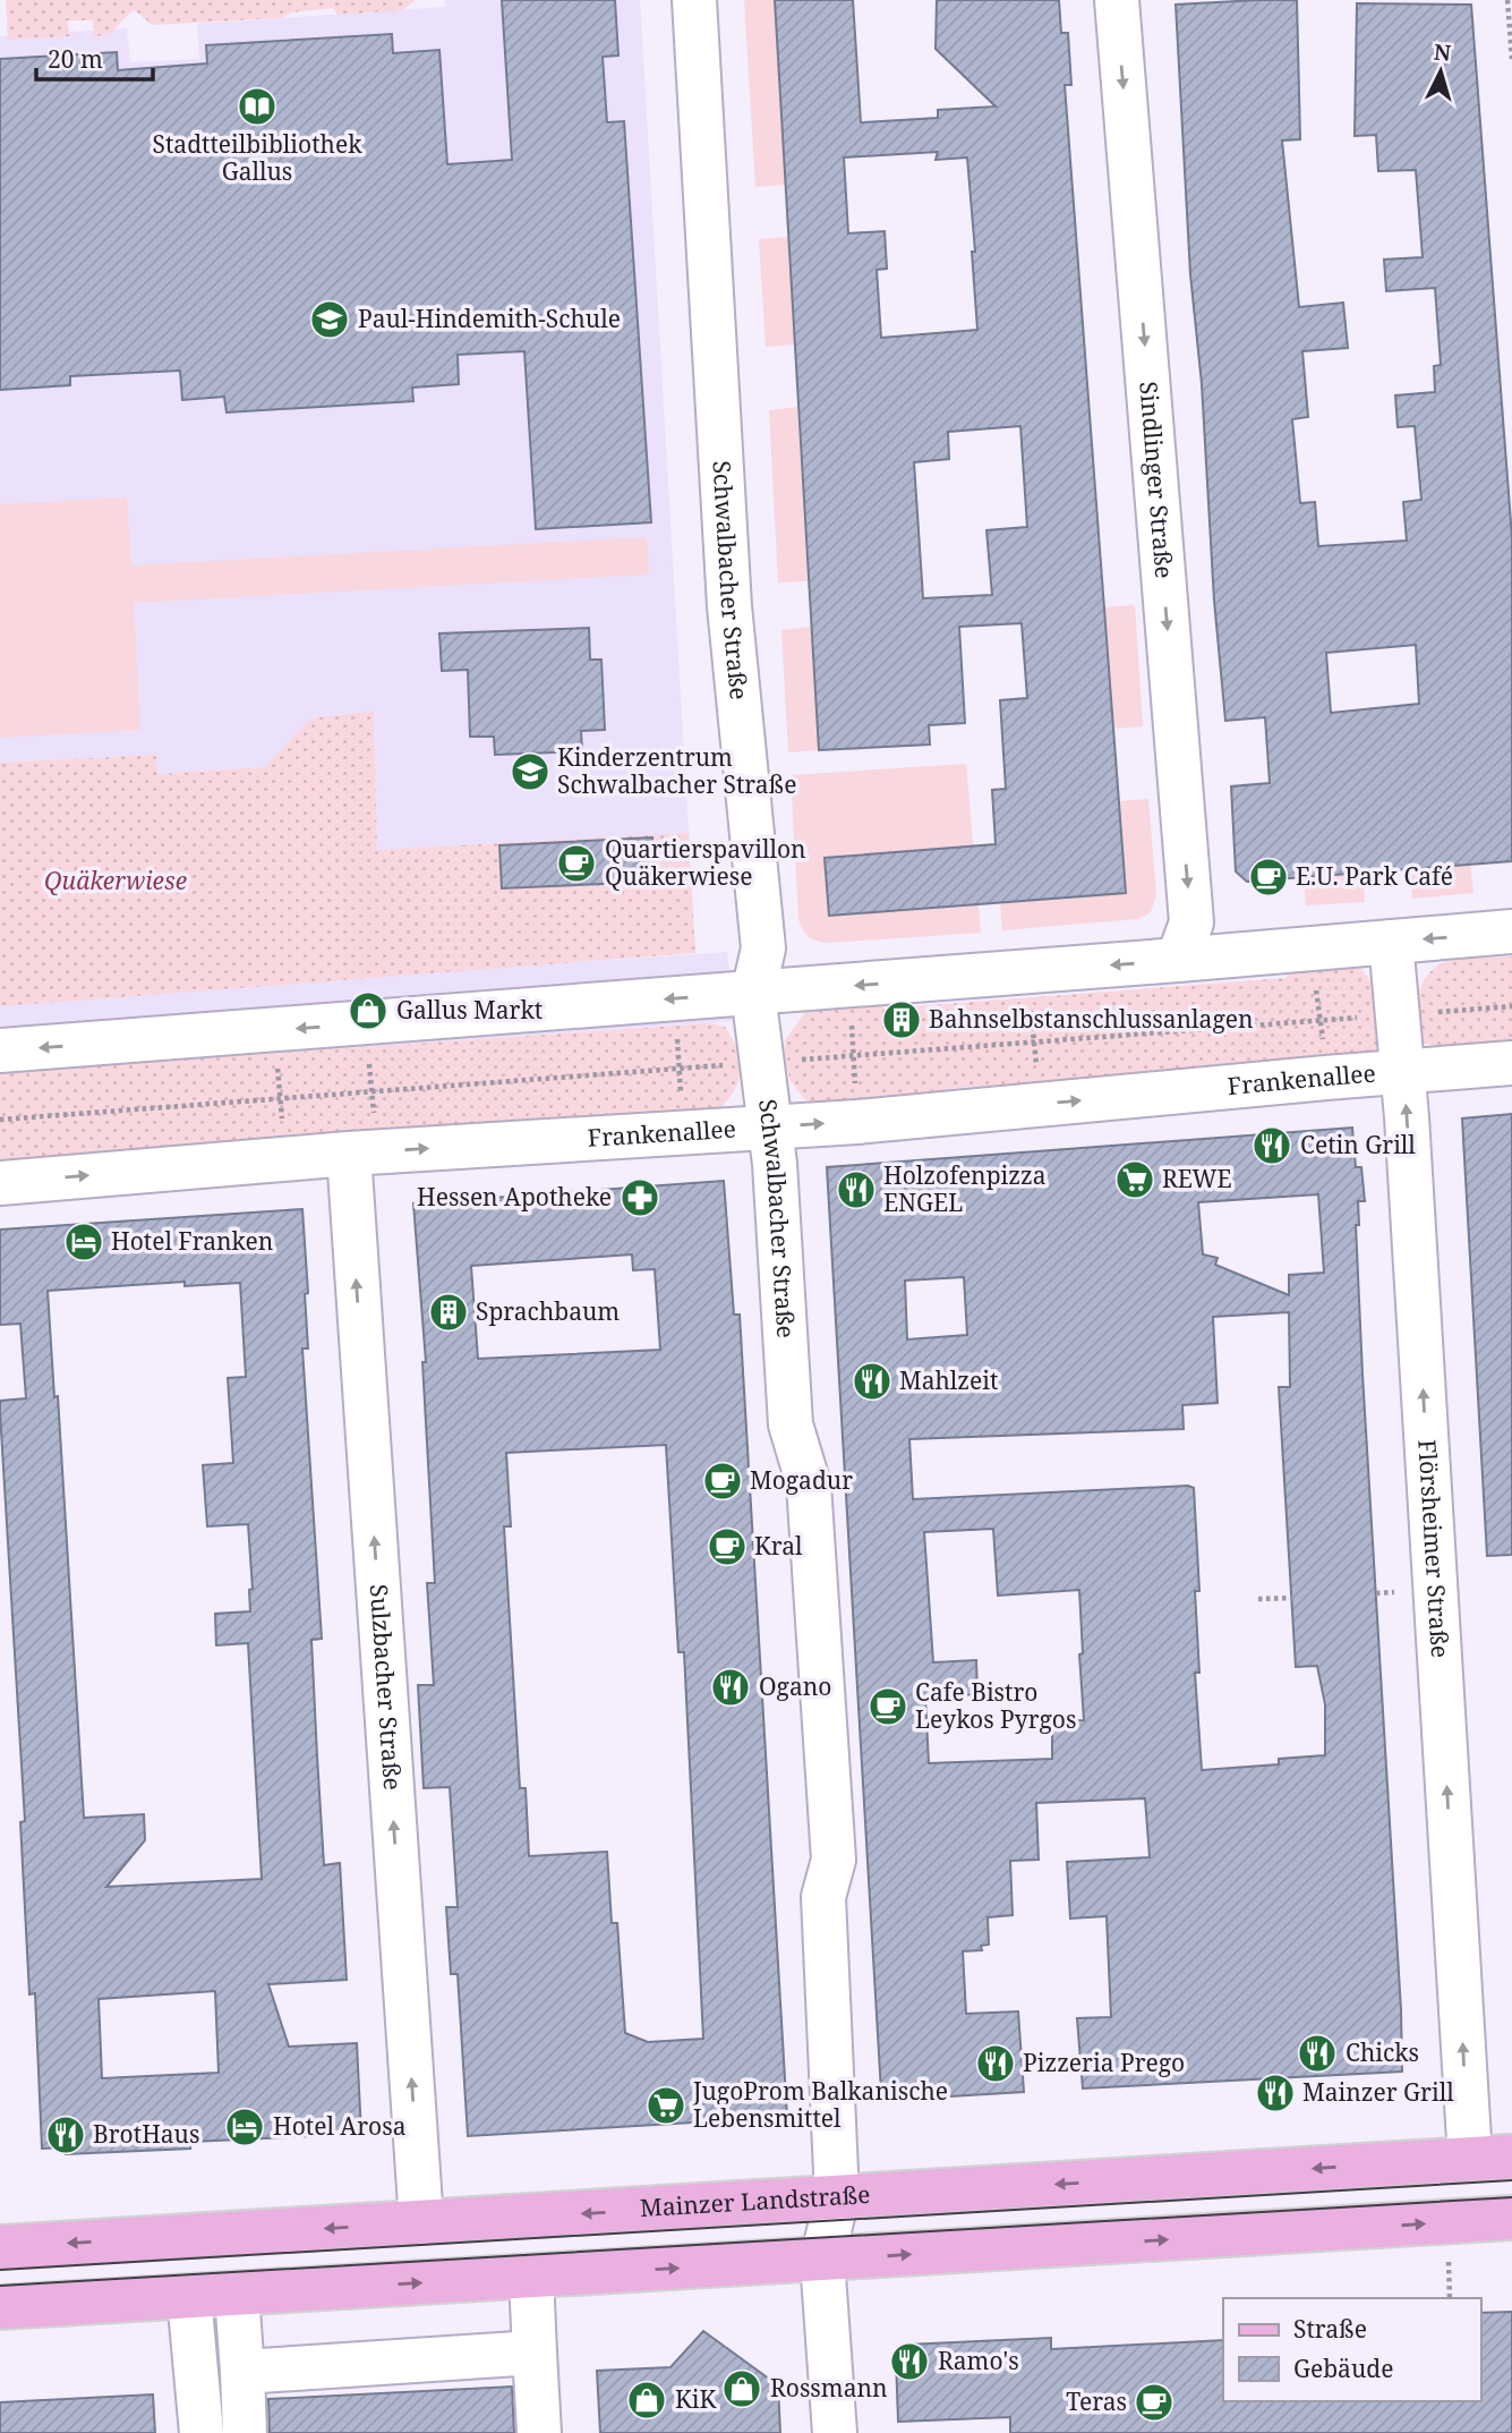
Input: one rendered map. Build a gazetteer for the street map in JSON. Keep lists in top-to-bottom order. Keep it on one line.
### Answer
{"streets":{"main road":["Mainzer Landstraße"],"street":["Sindlinger Straße","Schwalbacher Straße","Frankenallee","Flörsheimer Straße","Sulzbacher Straße"]},"crossings":[["Schwalbacher Straße","Frankenallee"],["Schwalbacher Straße","Mainzer Landstraße"],["Frankenallee","Flörsheimer Straße"],["Frankenallee","Sulzbacher Straße"],["Flörsheimer Straße","Mainzer Landstraße"],["Sulzbacher Straße","Mainzer Landstraße"]],"one_way":["Sindlinger Straße","Flörsheimer Straße","Sulzbacher Straße"],"parks":["Quäkerwiese"],"places":{"library":["Stadtteilbibliothek Gallus"],"school or university":["Paul-Hindemith-Schule","Kinderzentrum Schwalbacher Straße"],"cafe":["Quartierspavillon Quäkerwiese","E.U. Park Café","Mogadur","Kral","Cafe Bistro Leykos Pyrgos","Teras"],"shop":["Gallus Markt","Rossmann","KiK"],"building":["Bahnselbstanschlussanlagen","Sprachbaum"],"restaurant":["Cetin Grill","Holzofenpizza ENGEL","Mahlzeit","Ogano","Chicks","Pizzeria Prego","Mainzer Grill","BrotHaus","Ramo's"],"supermarket":["REWE","JugoProm Balkanische Lebensmittel"],"pharmacy":["Hessen Apotheke"],"hotel":["Hotel Franken","Hotel Arosa"]},"legend":["Straße","Gebäude"],"scale_bar":"20 m","north":"top"}
